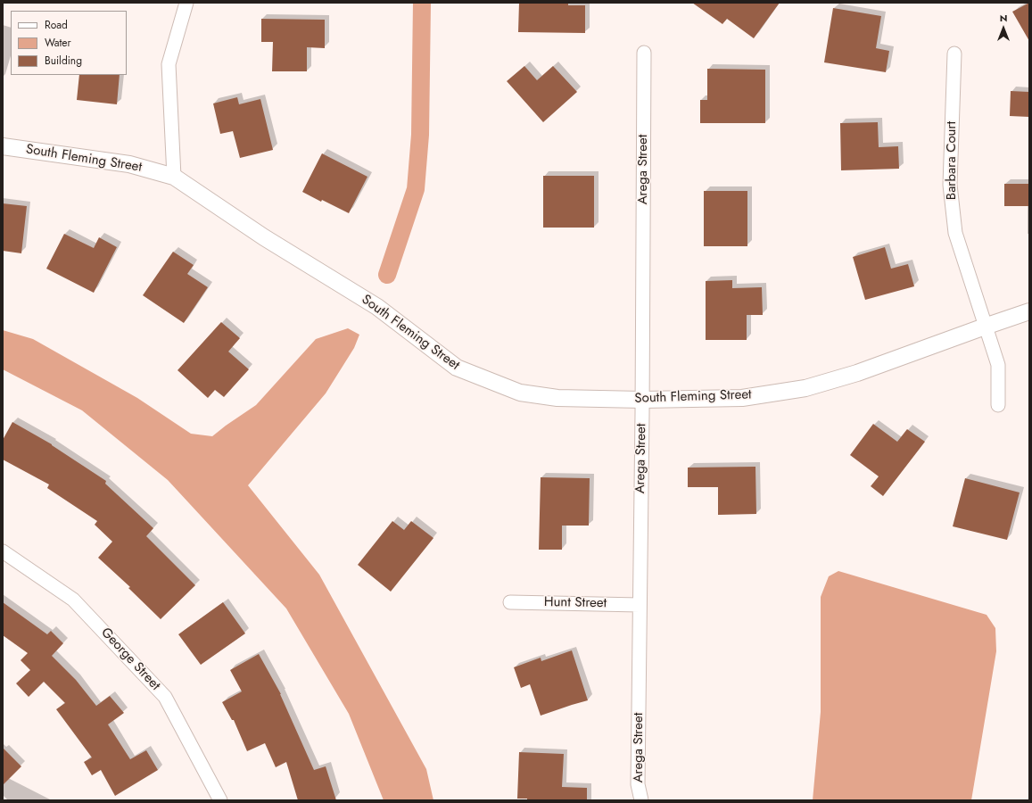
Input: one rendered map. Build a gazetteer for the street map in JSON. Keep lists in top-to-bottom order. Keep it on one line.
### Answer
{"streets":{"street":["South Fleming Street","Barbara Court","Arega Street","Hunt Street","George Street"]},"crossings":[["South Fleming Street","Barbara Court"],["South Fleming Street","Arega Street"],["Arega Street","Hunt Street"]],"legend":["Road","Water","Building"],"north":"top"}
